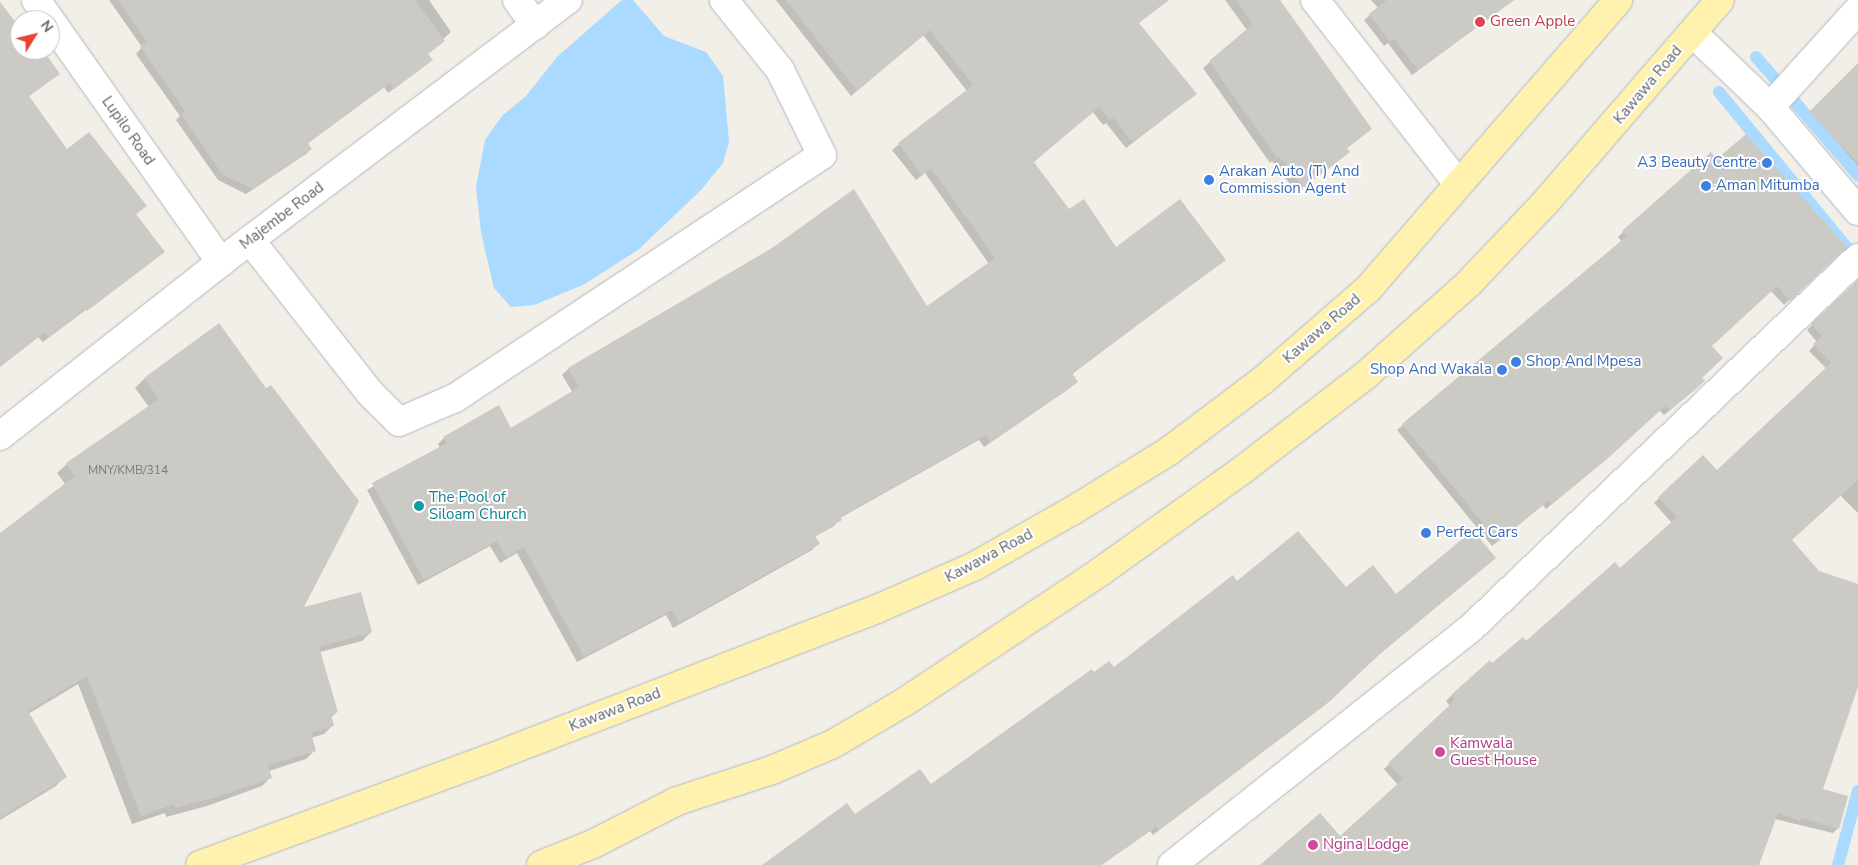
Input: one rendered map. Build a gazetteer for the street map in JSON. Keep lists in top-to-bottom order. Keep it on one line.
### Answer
{"streets":{"main road":["Kawawa Road"],"street":["Lupilo Road","Majembe Road"]},"crossings":[["Lupilo Road","Majembe Road"]],"places":["Green Apple","A3 Beauty Centre","Arakan Auto (T) And Commission Agent","Aman Mitumba","Shop And Mpesa","Shop And Wakala","The Pool of Siloam Church","Perfect Cars","Kamwala Guest House","Ngina Lodge"],"house_numbers":["MNY/KMB/314"],"north":"top right"}
